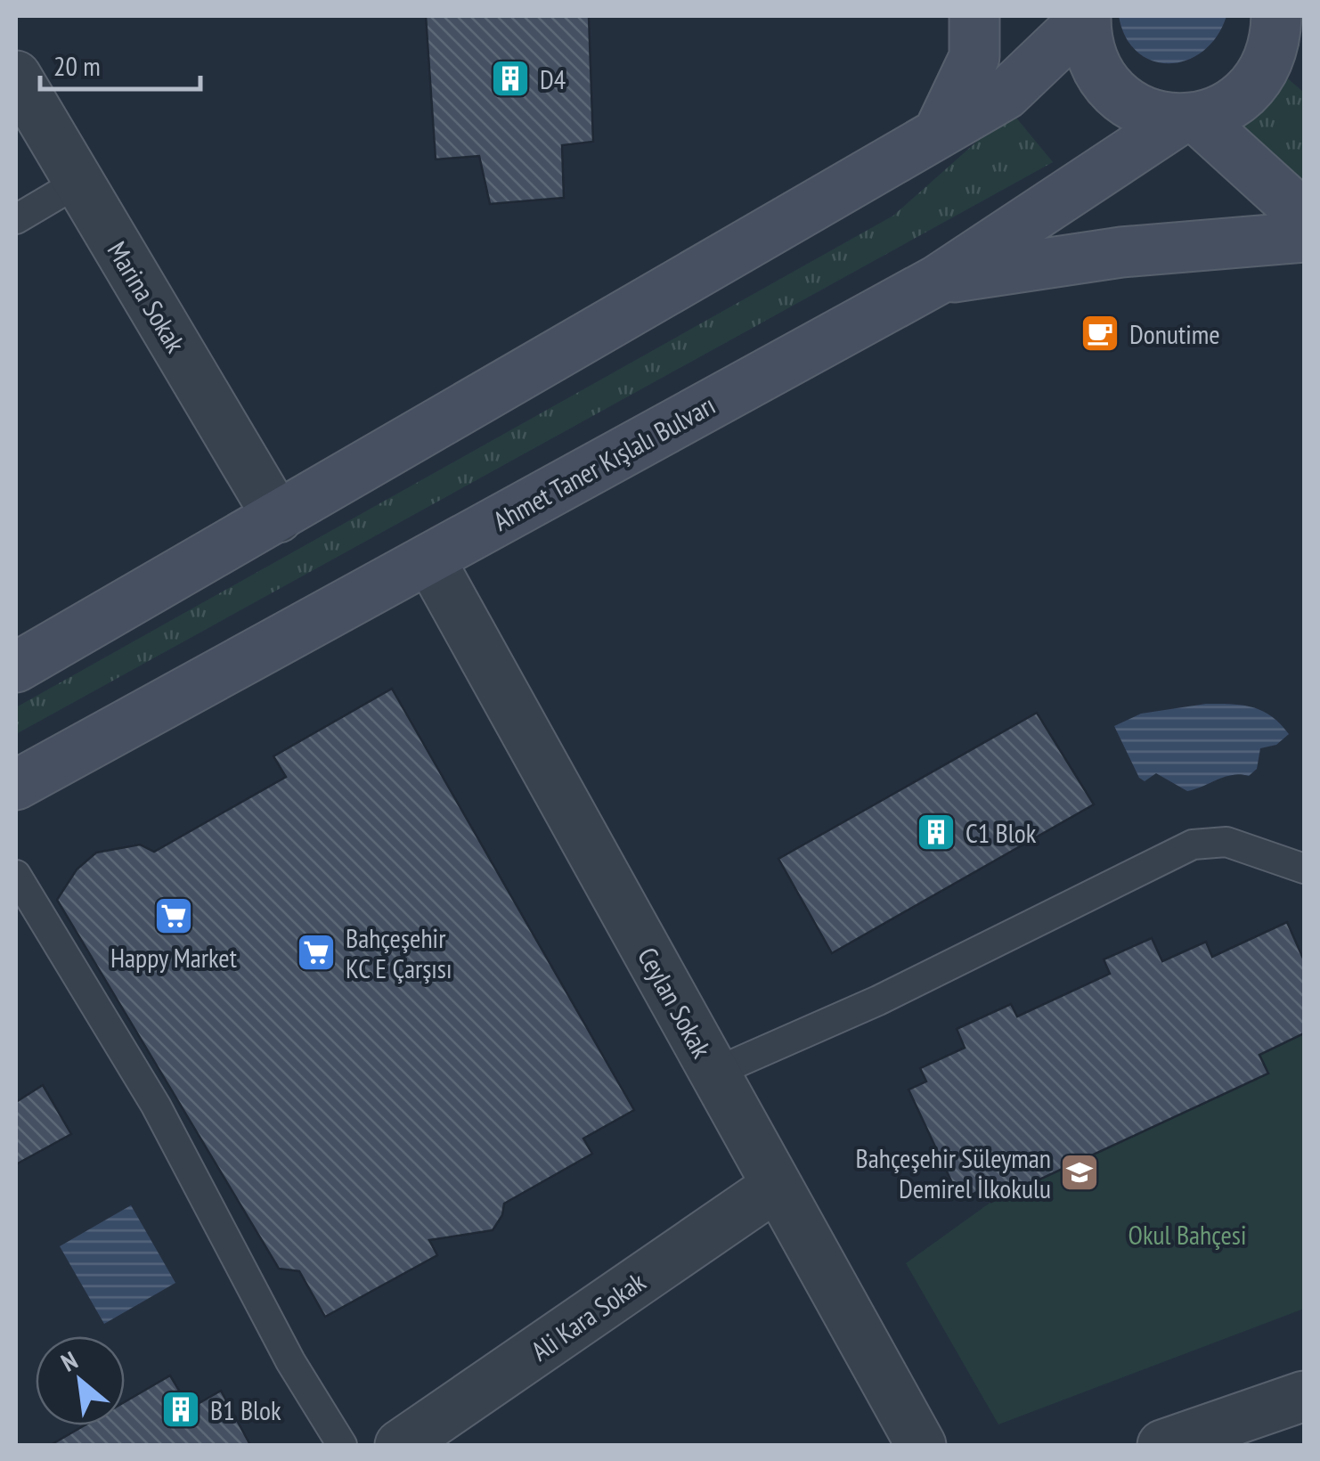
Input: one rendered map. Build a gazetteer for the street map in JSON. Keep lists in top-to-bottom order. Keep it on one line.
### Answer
{"streets":{"main road":["Ahmet Taner Kışlalı Bulvarı"],"street":["Marina Sokak","Ceylan Sokak","Ali Kara Sokak"]},"crossings":[["Ahmet Taner Kışlalı Bulvarı","Ceylan Sokak"],["Ceylan Sokak","Ali Kara Sokak"]],"parks":["Okul Bahçesi"],"places":{"building":["D4","C1 Blok","B1 Blok"],"cafe":["Donutime"],"supermarket":["Happy Market","Bahçeşehir KC E Çarşısı"],"school or university":["Bahçeşehir Süleyman Demirel İlkokulu"]},"scale_bar":"20 m","north":"top left"}
